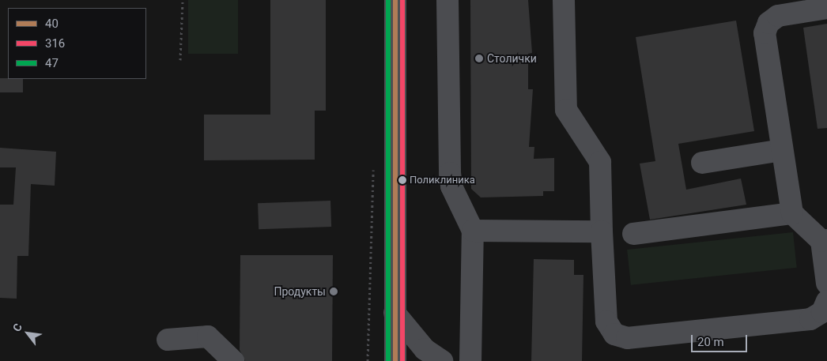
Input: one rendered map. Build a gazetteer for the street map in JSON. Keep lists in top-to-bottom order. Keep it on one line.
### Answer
{"places":["Столички","Поликлиника","Продукты"],"lines":["transit line 40","transit line 316","transit line 47"],"legend":["40","316","47"],"scale_bar":"20 m","north":"top left"}
